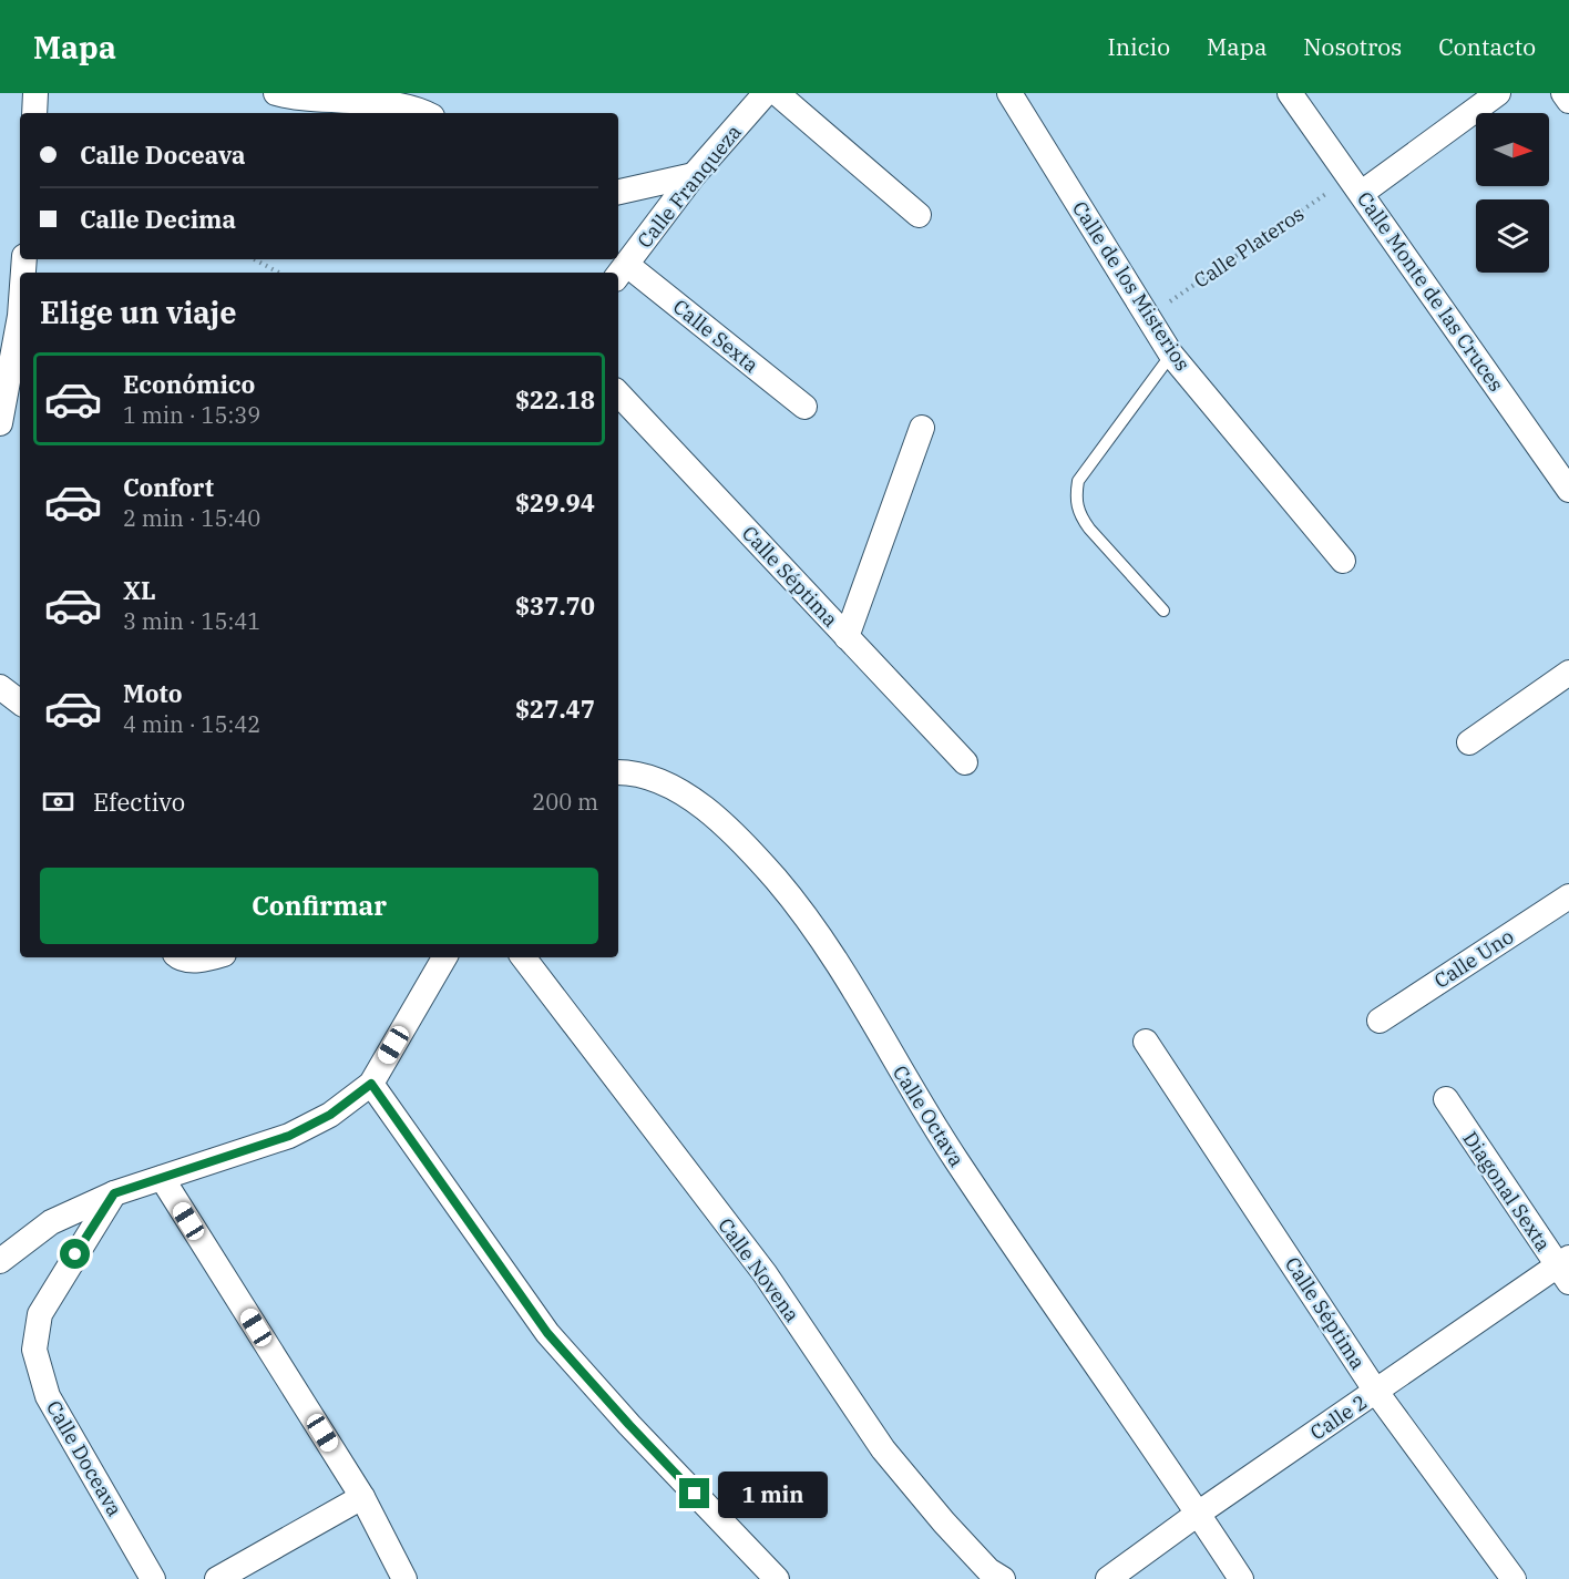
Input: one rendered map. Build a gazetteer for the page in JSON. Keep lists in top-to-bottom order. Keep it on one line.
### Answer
{"streets":{"street":["Calle Franqueza","Calle de los Misterios","Calle Monte de las Cruces","Calle Sexta","Calle Séptima","Calle Uno","Calle Octava","Diagonal Sexta","Calle Novena","Calle 2","Calle Doceava"],"path":["Calle Plateros"]},"crossings":[["Calle Franqueza","Calle Sexta"],["Calle Plateros","Calle de los Misterios"],["Calle Plateros","Calle Monte de las Cruces"],["Calle Séptima","Calle 2"],["Calle Octava","Calle 2"],["Diagonal Sexta","Calle 2"]],"north":"right","page":{"header":"Mapa","nav":["Inicio","Mapa","Nosotros","Contacto"],"banner":["Calle Doceava","Calle Decima"],"heading":"Elige un viaje","list":[{"name":"Económico","note":"1 min · 15:39","value":"$22.18"},{"name":"Confort","note":"2 min · 15:40","value":"$29.94"},{"name":"XL","note":"3 min · 15:41","value":"$37.70"},{"name":"Moto","note":"4 min · 15:42","value":"$27.47"}],"pay":["Efectivo","200 m"],"buttons":"Confirmar","bubble":"1 min"}}
